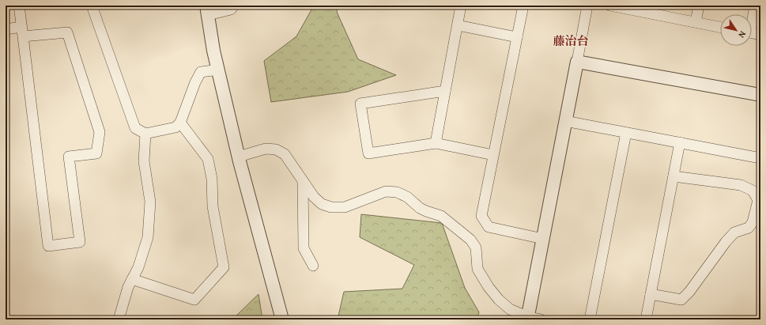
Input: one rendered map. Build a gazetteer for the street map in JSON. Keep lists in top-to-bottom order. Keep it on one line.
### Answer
{"districts":["藤治台"],"north":"bottom right"}
